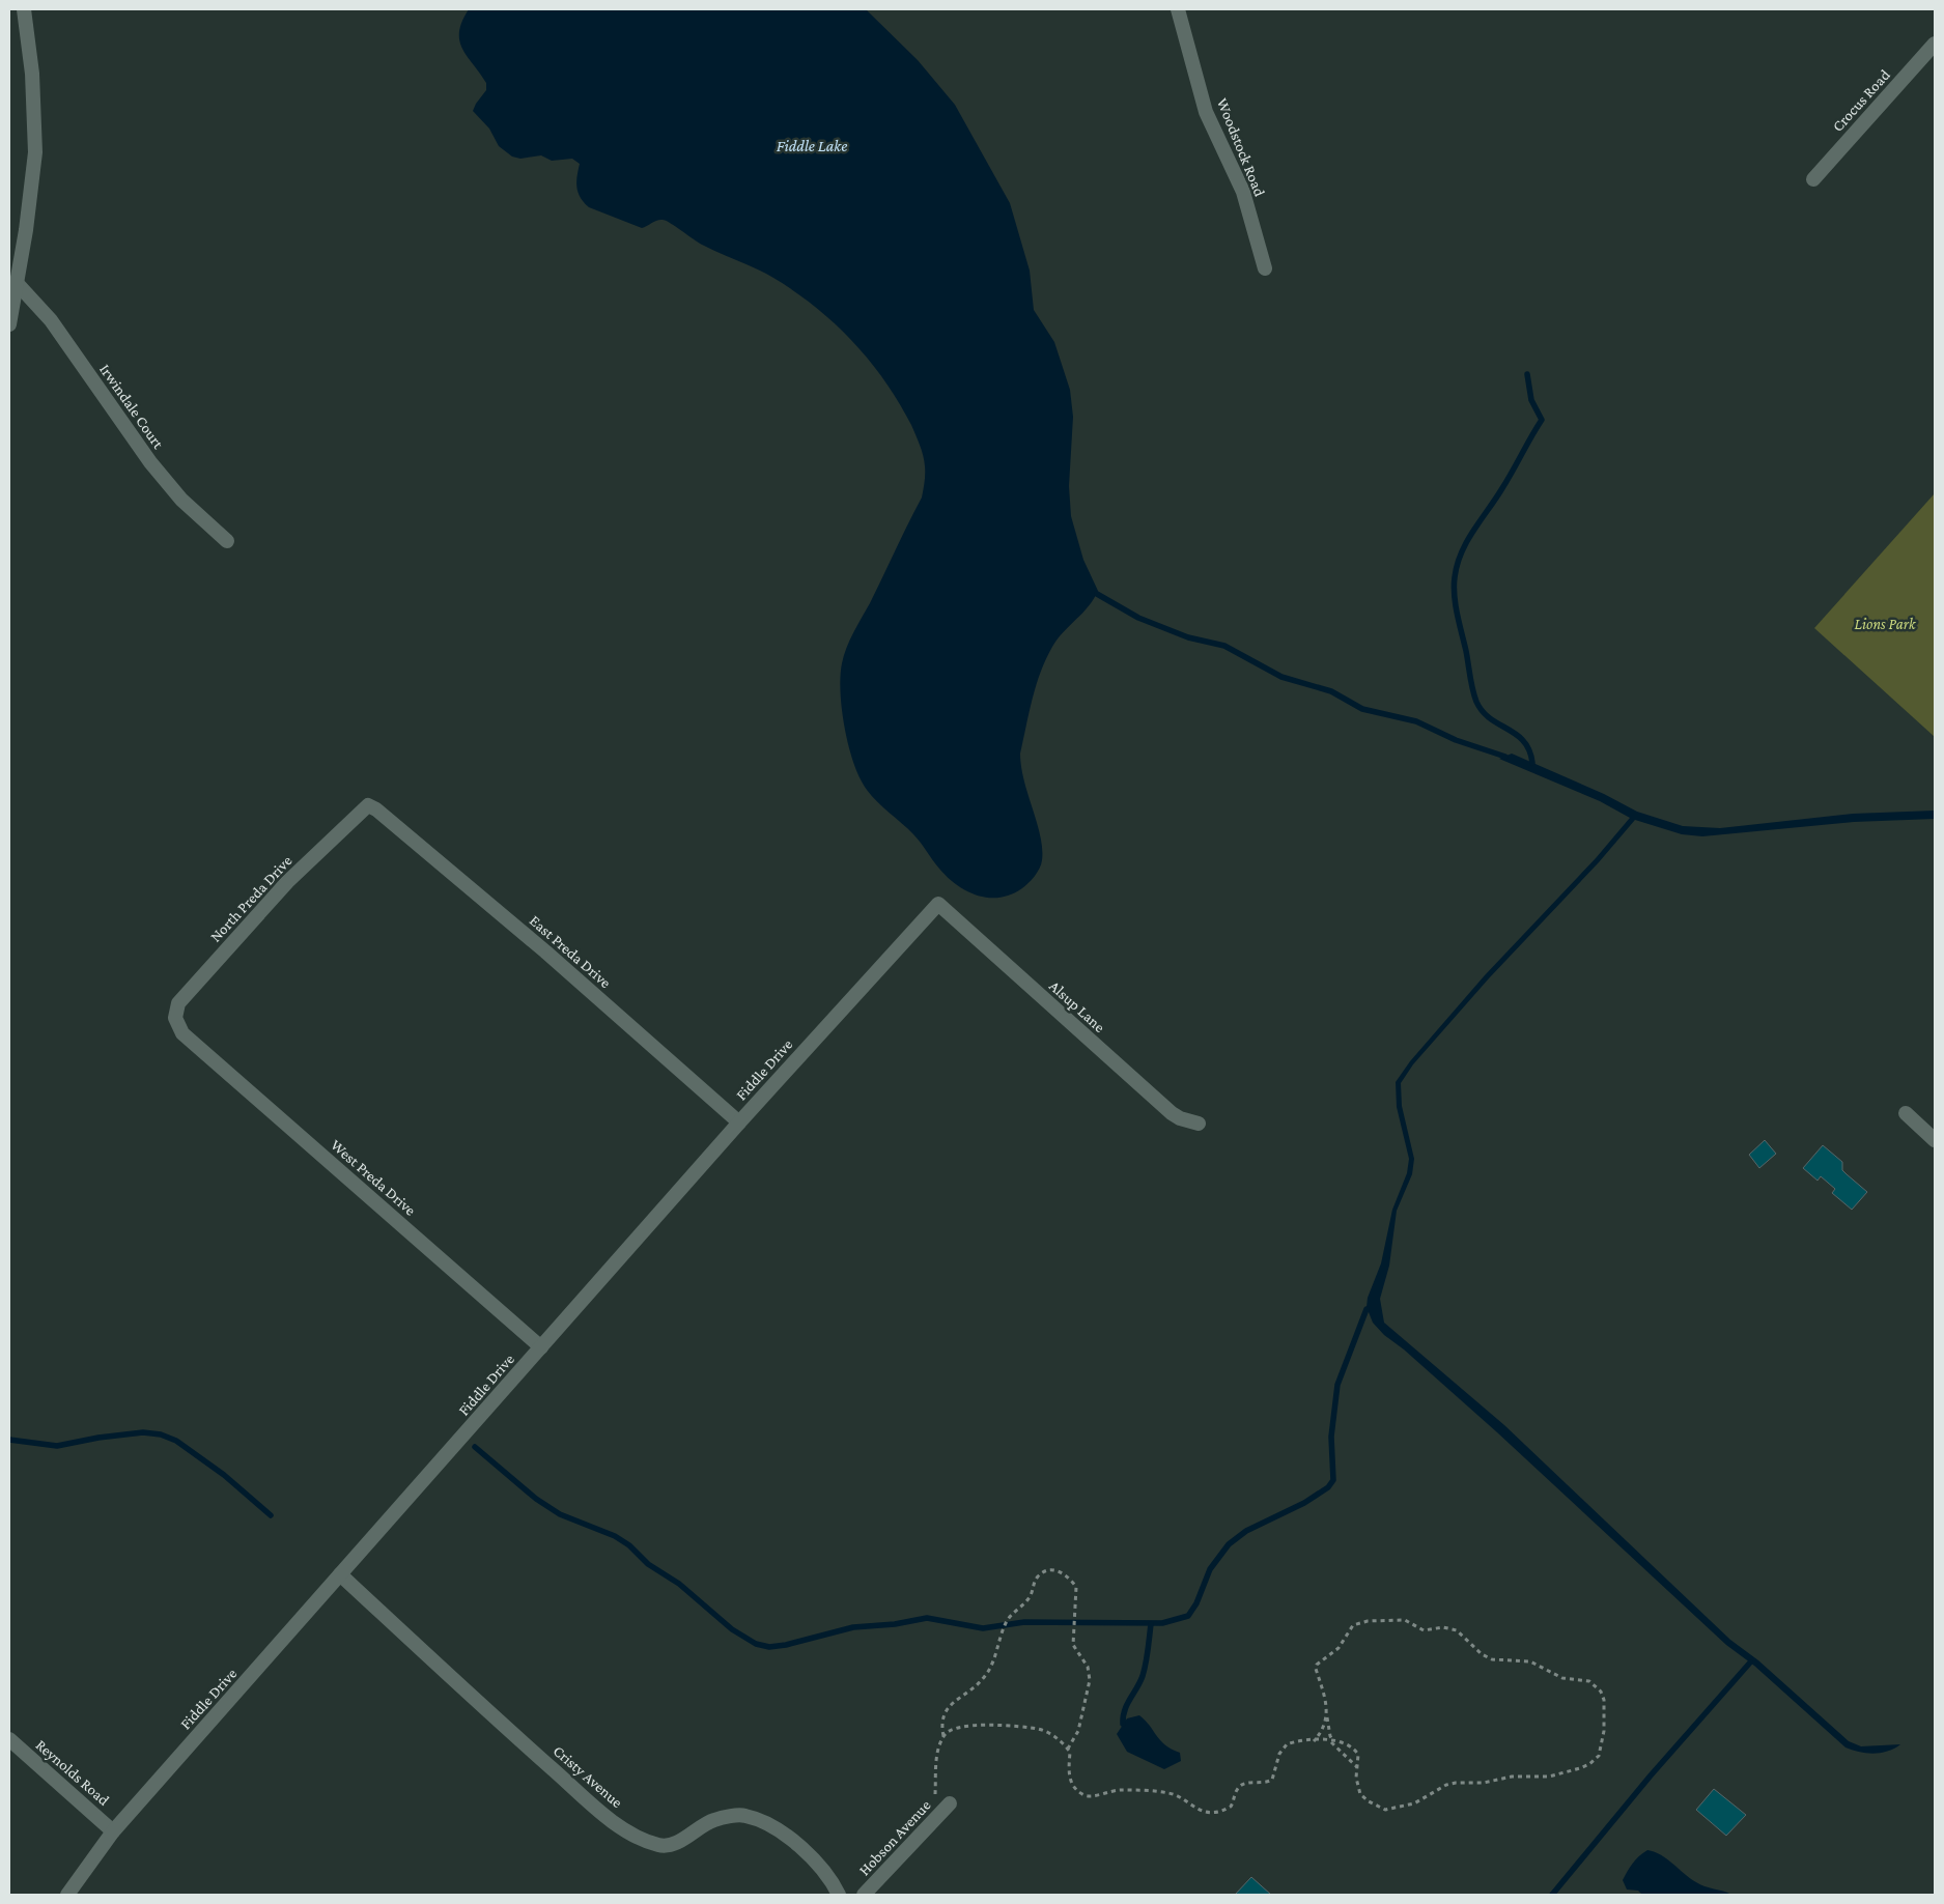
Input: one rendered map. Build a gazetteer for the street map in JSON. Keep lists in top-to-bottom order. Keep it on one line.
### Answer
{"streets":{"street":["Crocus Road","Woodstock Road","Irwindale Court","North Preda Drive","East Preda Drive","Alsup Lane","Fiddle Drive","West Preda Drive","Reynolds Road","Cristy Avenue","Hobson Avenue"]},"crossings":[["North Preda Drive","East Preda Drive"],["North Preda Drive","West Preda Drive"],["East Preda Drive","Fiddle Drive"],["Alsup Lane","Fiddle Drive"],["Fiddle Drive","West Preda Drive"],["Fiddle Drive","Reynolds Road"],["Fiddle Drive","Cristy Avenue"]],"water":["Fiddle Lake"],"parks":["Lions Park"]}
